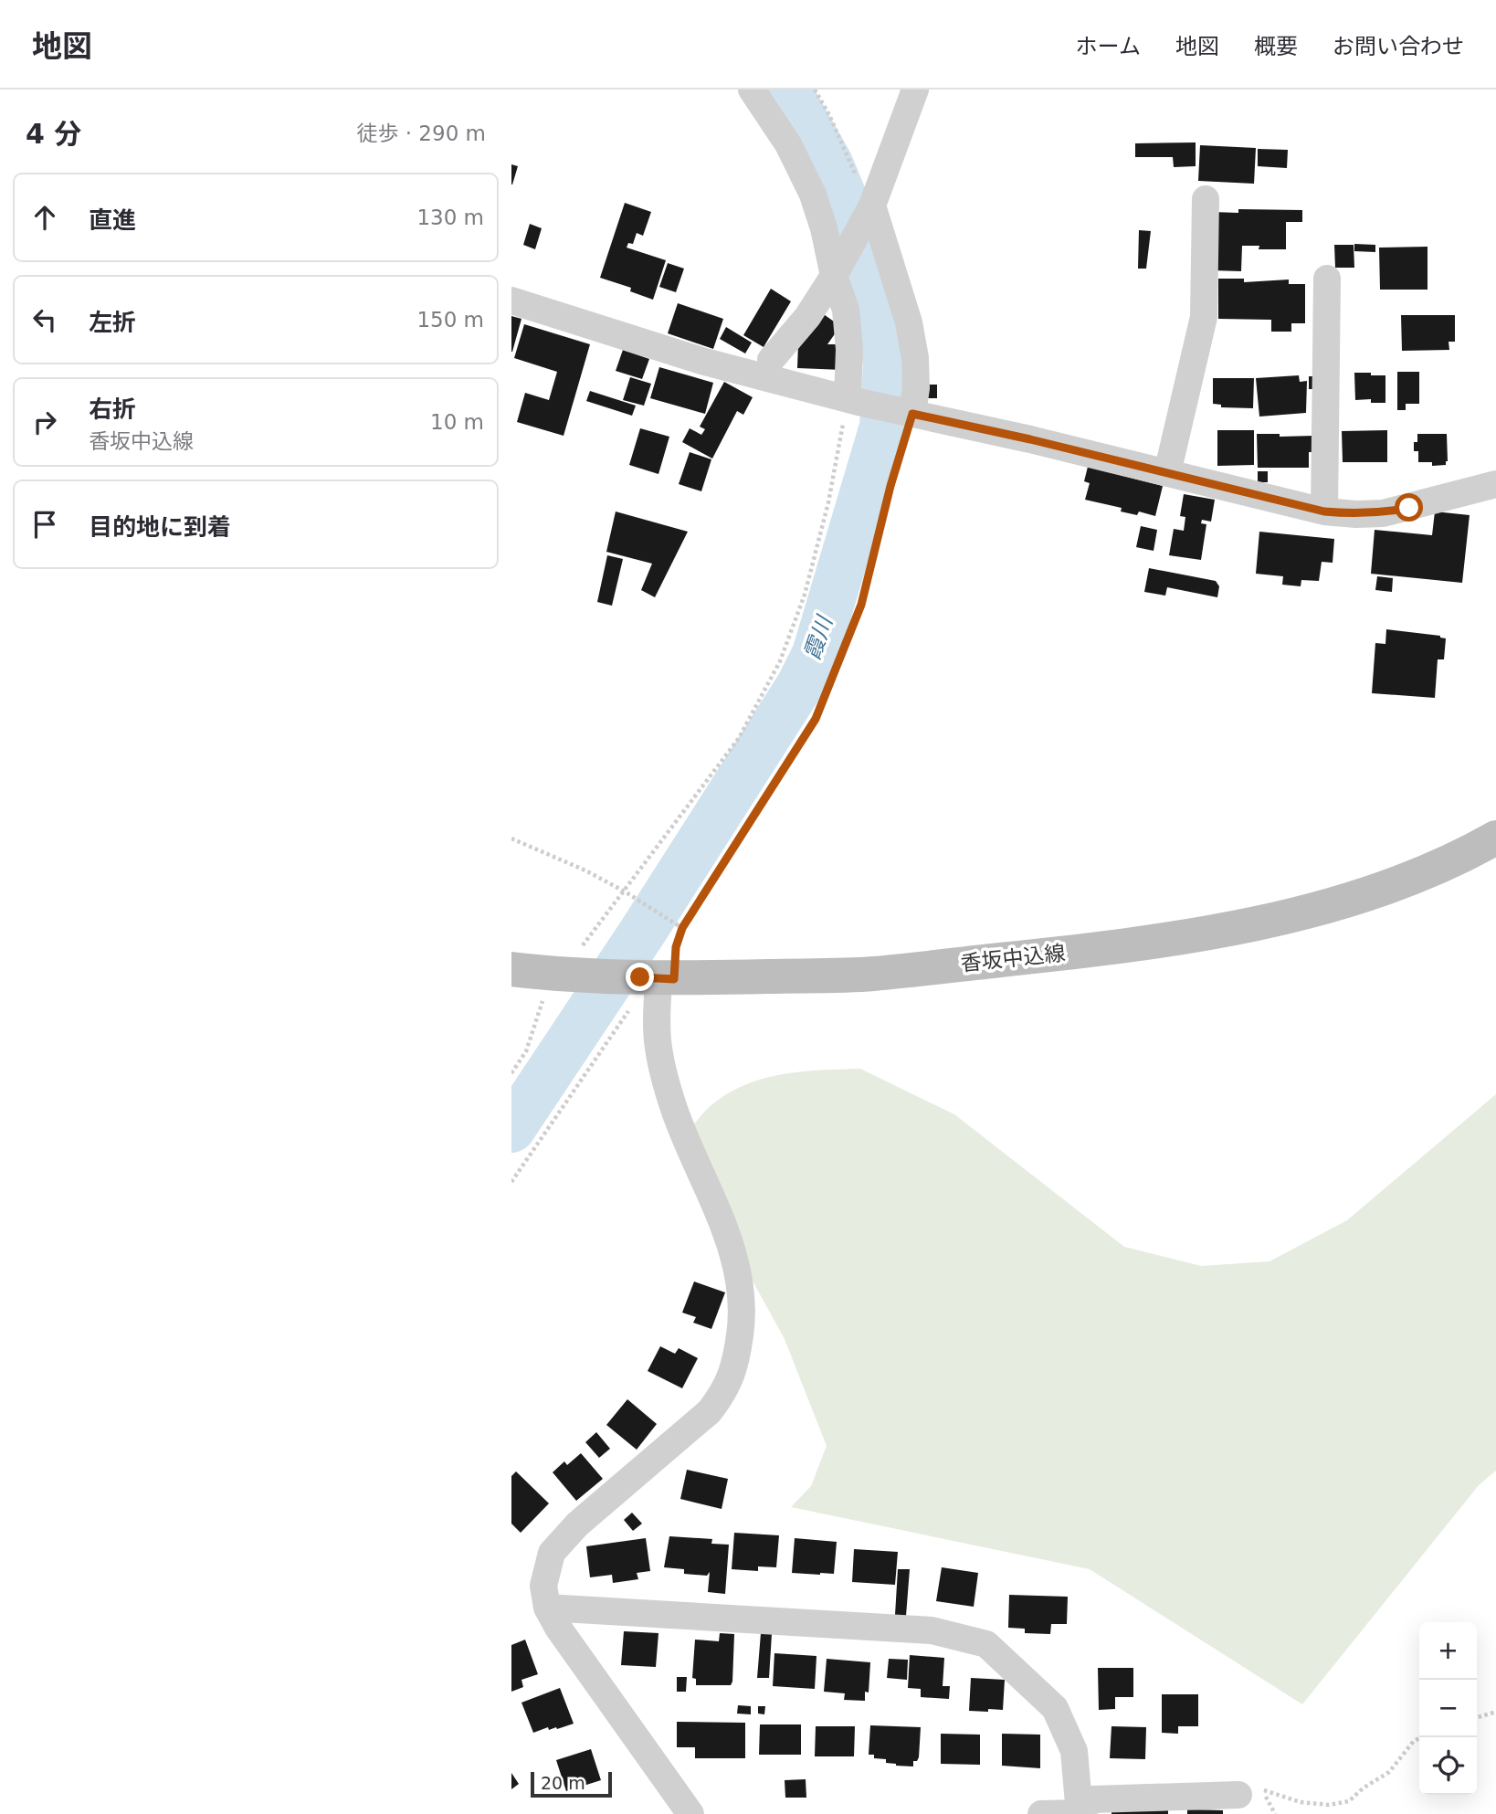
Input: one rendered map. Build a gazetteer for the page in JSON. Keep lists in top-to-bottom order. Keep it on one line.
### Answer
{"streets":{"main road":["香坂中込線"]},"water":["霞川"],"scale_bar":"20 m","page":{"header":"地図","nav":["ホーム","地図","概要","お問い合わせ"],"heading":["4 分","徒歩 · 290 m"],"list":[["直進","130 m"],["左折","150 m"],["右折","香坂中込線","10 m"],"目的地に到着"],"map_buttons":["+","−"],"scale":"20 m"}}
